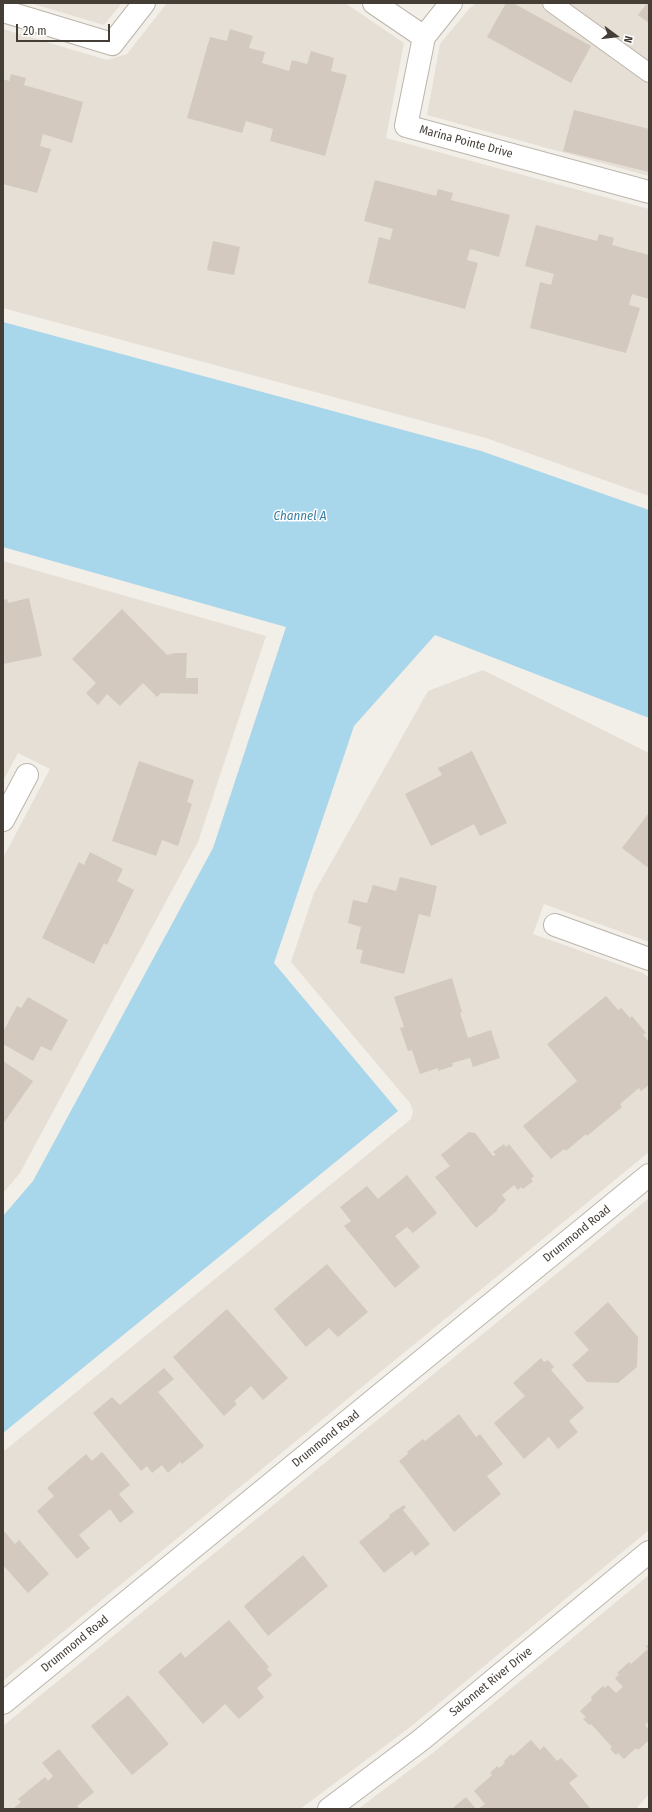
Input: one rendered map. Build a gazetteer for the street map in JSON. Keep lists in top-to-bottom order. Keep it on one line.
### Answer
{"streets":{"street":["Marina Pointe Drive","Drummond Road","Sakonnet River Drive"]},"water":["Channel A"],"scale_bar":"20 m","north":"right"}
